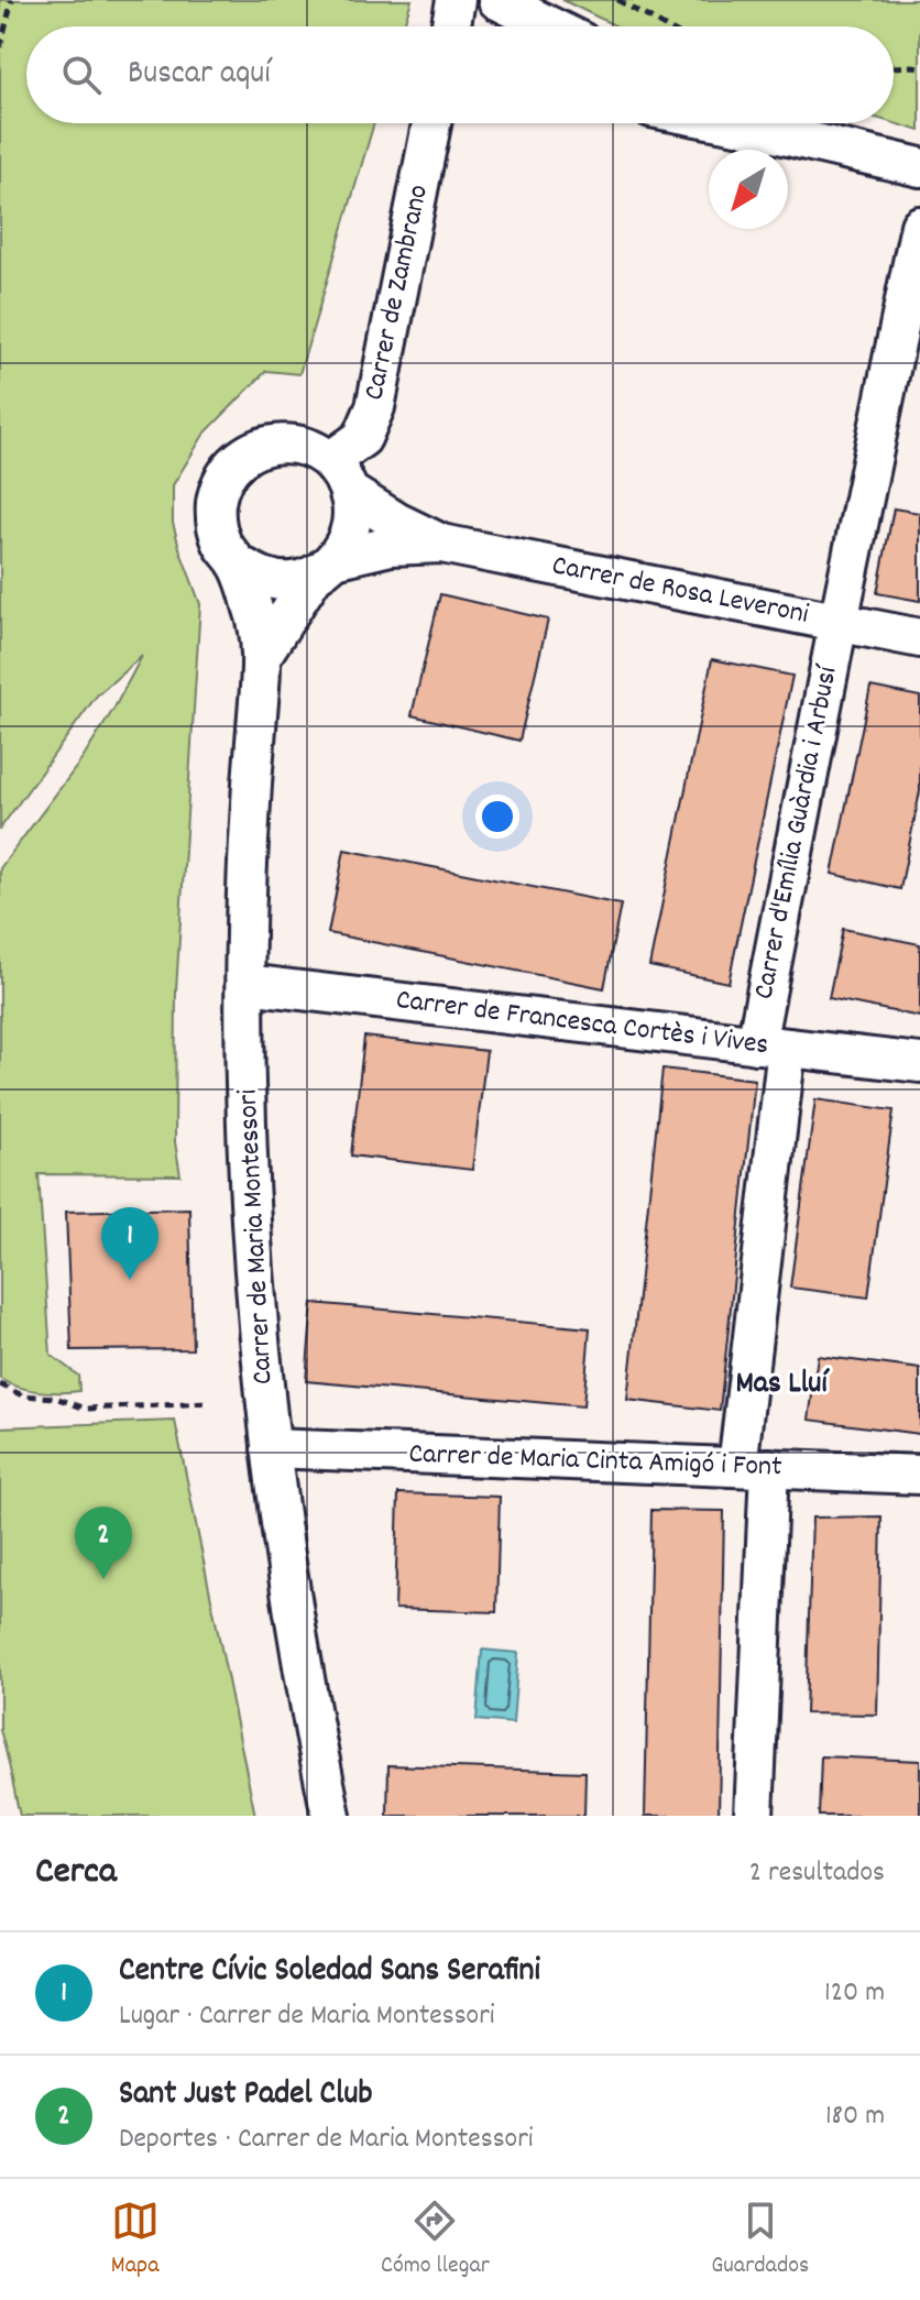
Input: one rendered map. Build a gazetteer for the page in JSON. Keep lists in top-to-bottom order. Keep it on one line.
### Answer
{"streets":{"street":["Carrer de Zambrano","Carrer de Rosa Leveroni","Carrer d'Emília Guàrdia i Arbusí","Carrer de Francesca Cortès i Vives","Carrer de Maria Montessori","Carrer de Maria Cinta Amigó i Font"]},"crossings":[["Carrer de Zambrano","Carrer de Rosa Leveroni"],["Carrer de Zambrano","Carrer de Maria Montessori"],["Carrer de Rosa Leveroni","Carrer d'Emília Guàrdia i Arbusí"],["Carrer de Rosa Leveroni","Carrer de Maria Montessori"],["Carrer d'Emília Guàrdia i Arbusí","Carrer de Francesca Cortès i Vives"],["Carrer d'Emília Guàrdia i Arbusí","Carrer de Maria Cinta Amigó i Font"],["Carrer de Francesca Cortès i Vives","Carrer de Maria Montessori"],["Carrer de Maria Montessori","Carrer de Maria Cinta Amigó i Font"]],"districts":["Mas Lluí"],"north":"bottom left","page":{"search":"Buscar aquí","pins":["1","2"],"heading":["Cerca","2 resultados"],"list":[{"mark":"1","name":"Centre Cívic Soledad Sans Serafini","note":"Lugar · Carrer de Maria Montessori","value":"120 m"},{"mark":"2","name":"Sant Just Padel Club","note":"Deportes · Carrer de Maria Montessori","value":"180 m"}],"nav":["Mapa","Cómo llegar","Guardados"]}}
